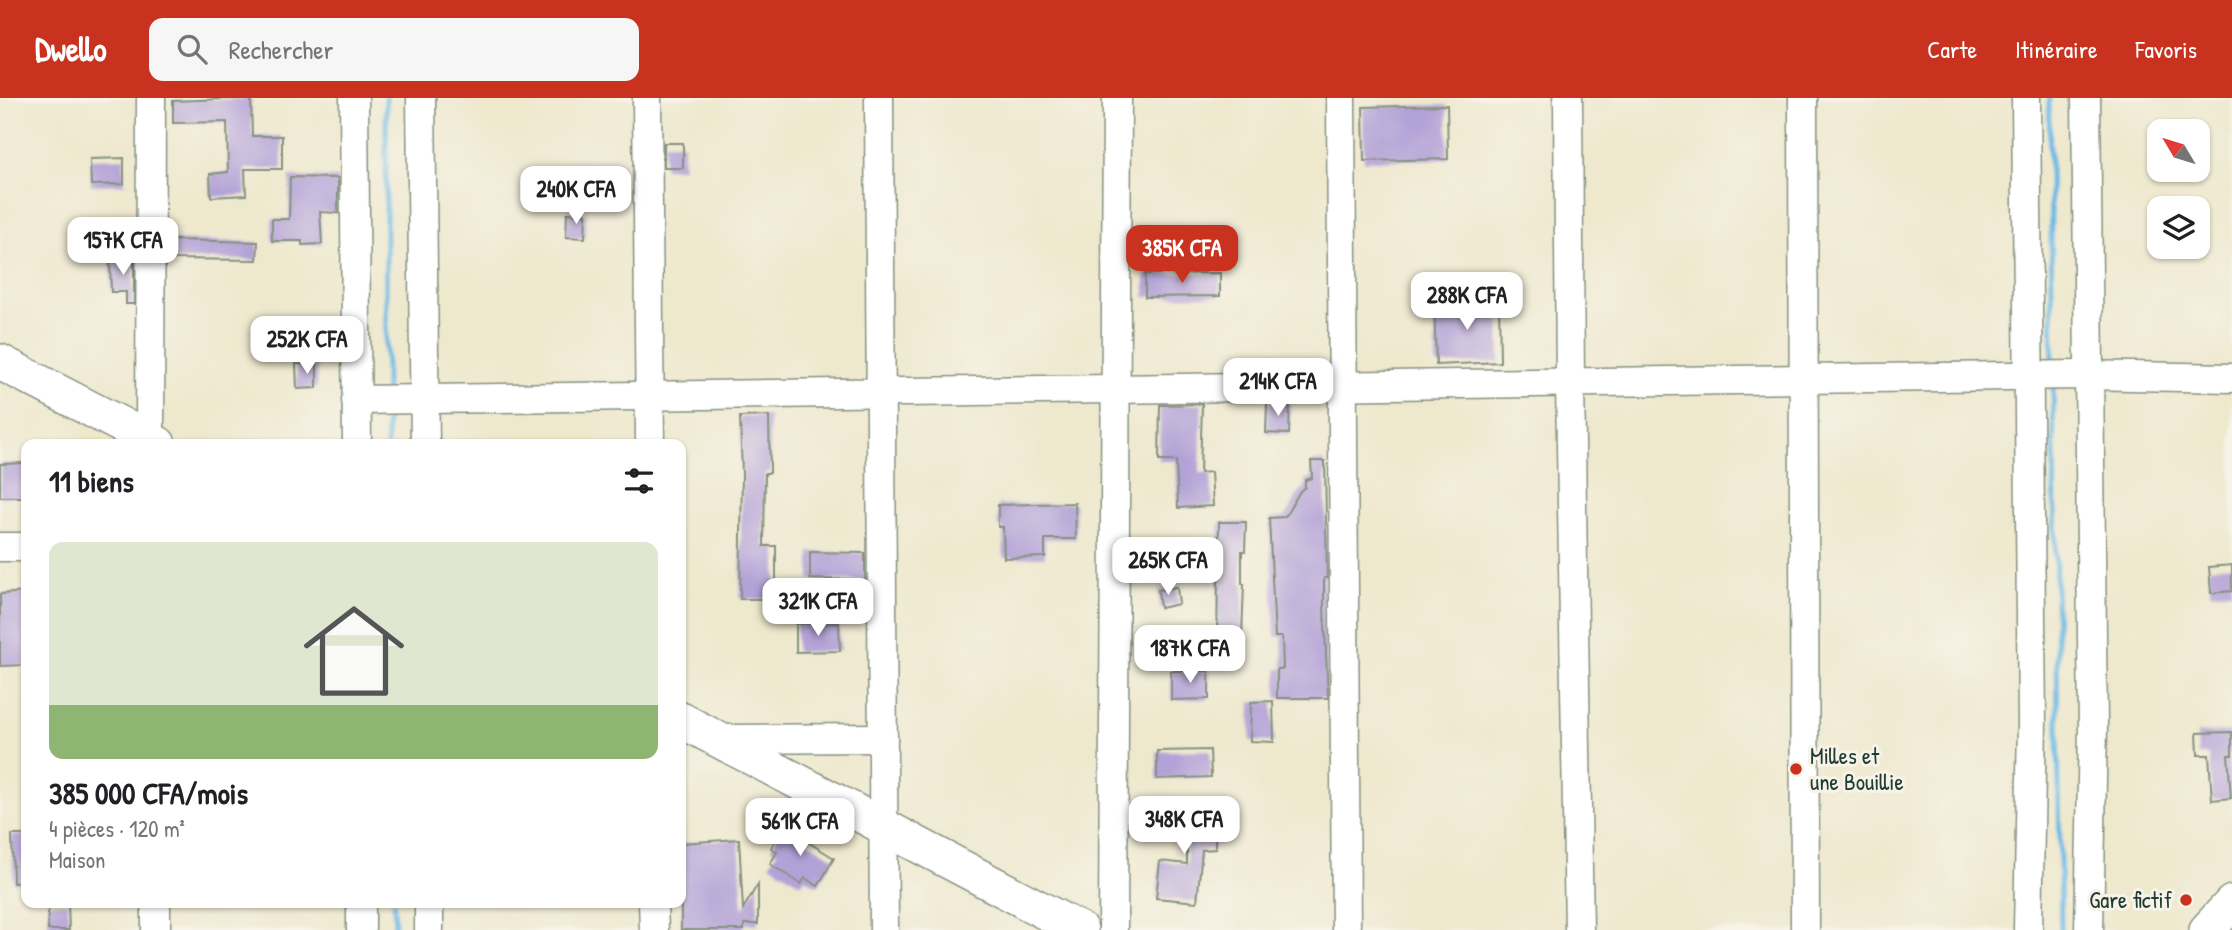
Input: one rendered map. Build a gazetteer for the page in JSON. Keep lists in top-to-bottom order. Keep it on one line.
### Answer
{"places":["Milles et une Bouillie","Gare fictif"],"north":"top left","page":{"header":"Dwello","search":"Rechercher","nav":["Carte","Itinéraire","Favoris"],"price":["240K CFA","157K CFA","385K CFA","288K CFA","252K CFA","214K CFA","265K CFA","321K CFA","187K CFA","348K CFA","561K CFA"],"heading":"11 biens","list":[{"name":"385 000 CFA/mois","note":"4 pièces · 120 m² · Maison"}]}}
